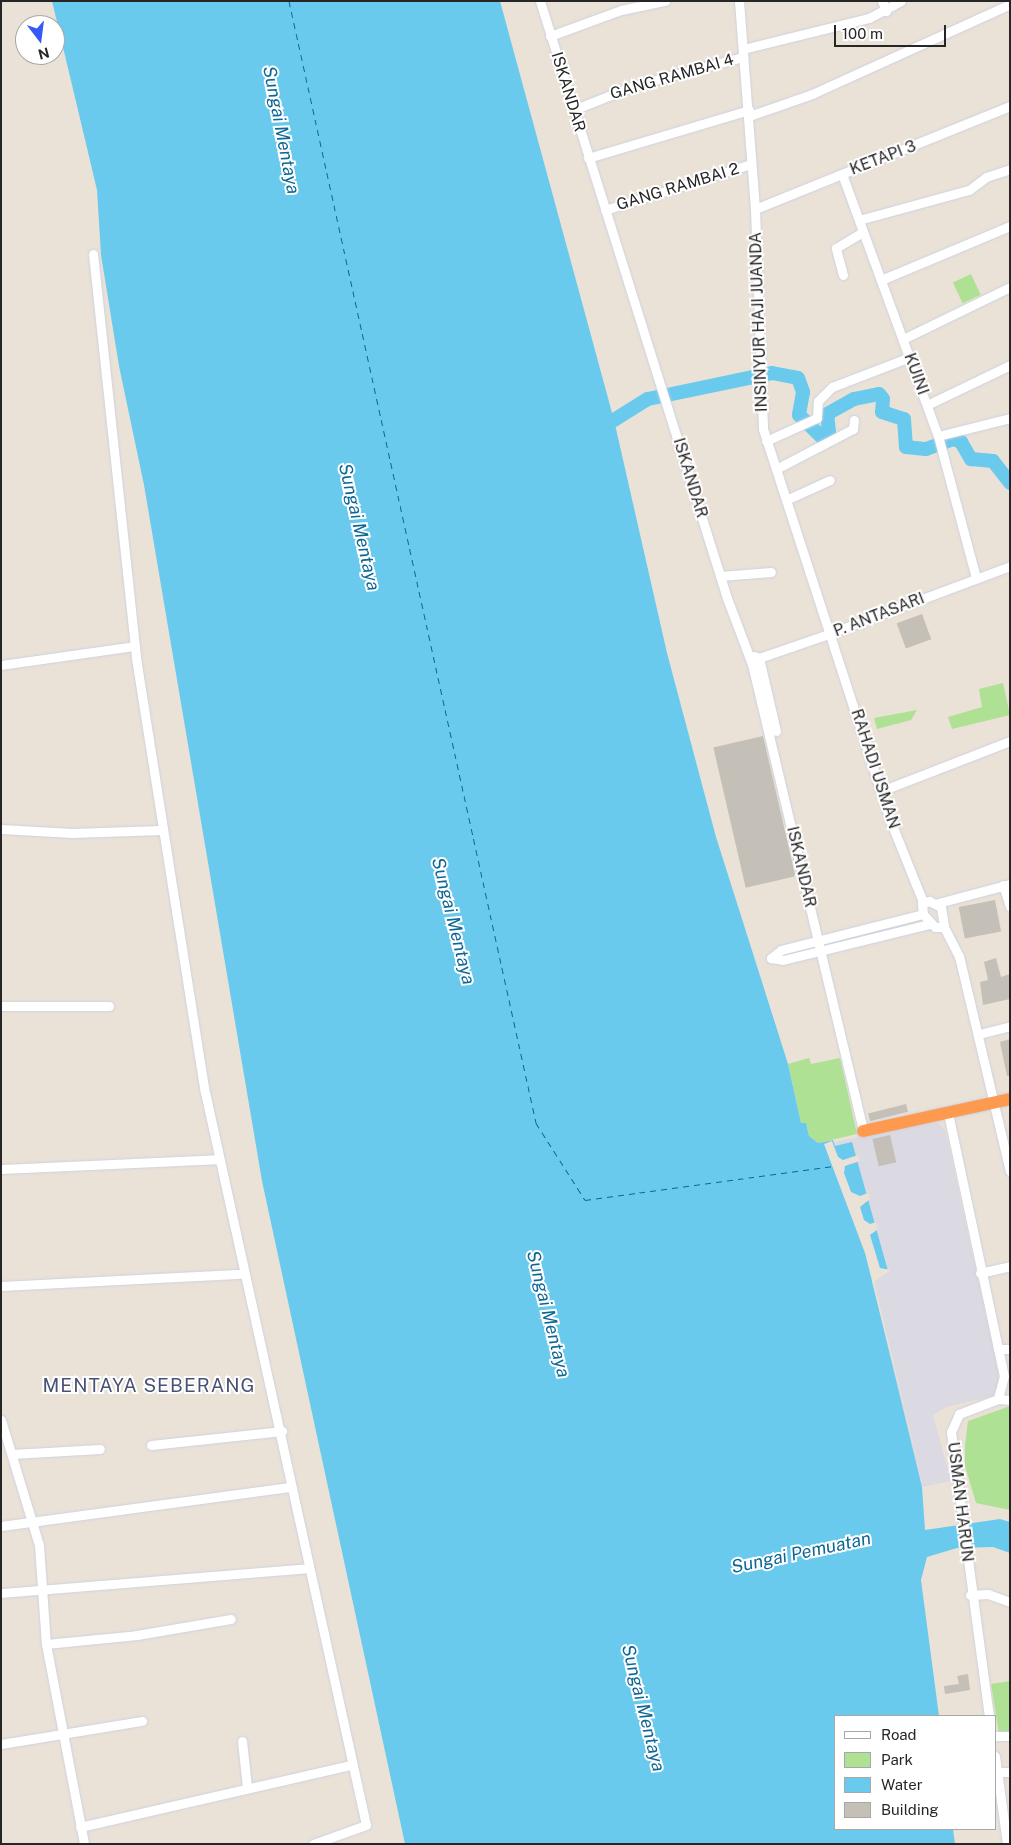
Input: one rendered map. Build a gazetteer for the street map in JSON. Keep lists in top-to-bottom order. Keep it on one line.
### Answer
{"streets":{"street":["GANG RAMBAI 4","ISKANDAR","KETAPI 3","GANG RAMBAI 2","INSINYUR HAJI JUANDA","KUINI","P. ANTASARI","RAHADI USMAN","USMAN HARUN"]},"crossings":[["GANG RAMBAI 4","ISKANDAR"],["GANG RAMBAI 4","INSINYUR HAJI JUANDA"],["ISKANDAR","GANG RAMBAI 2"],["ISKANDAR","P. ANTASARI"],["KETAPI 3","INSINYUR HAJI JUANDA"],["KETAPI 3","KUINI"],["GANG RAMBAI 2","INSINYUR HAJI JUANDA"],["INSINYUR HAJI JUANDA","P. ANTASARI"],["INSINYUR HAJI JUANDA","RAHADI USMAN"],["KUINI","P. ANTASARI"],["P. ANTASARI","RAHADI USMAN"]],"districts":["MENTAYA SEBERANG"],"water":["Sungai Mentaya","Sungai Pemuatan"],"legend":["Road","Park","Water","Building"],"scale_bar":"100 m","north":"bottom"}
